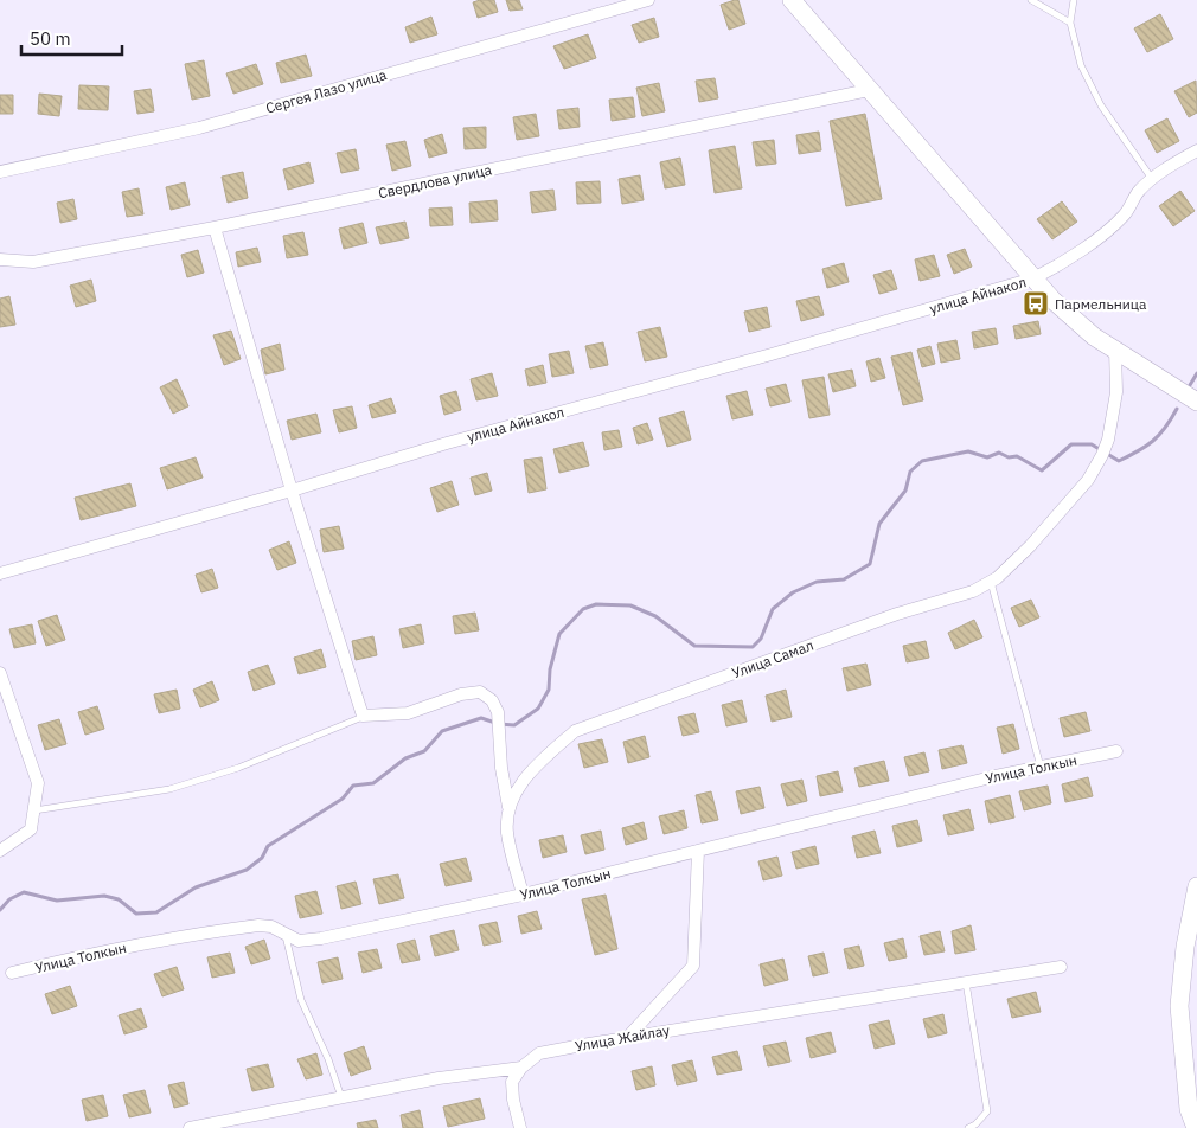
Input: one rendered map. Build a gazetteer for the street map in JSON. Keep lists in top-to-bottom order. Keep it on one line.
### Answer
{"streets":{"street":["Сергея Лазо улица","Свердлова улица","улица Айнакол","Улица Самал","Улица Толкын","Улица Жайлау"]},"crossings":[["Улица Самал","Улица Толкын"]],"places":{"bus stop":["Пармельница"]},"scale_bar":"50 m"}
